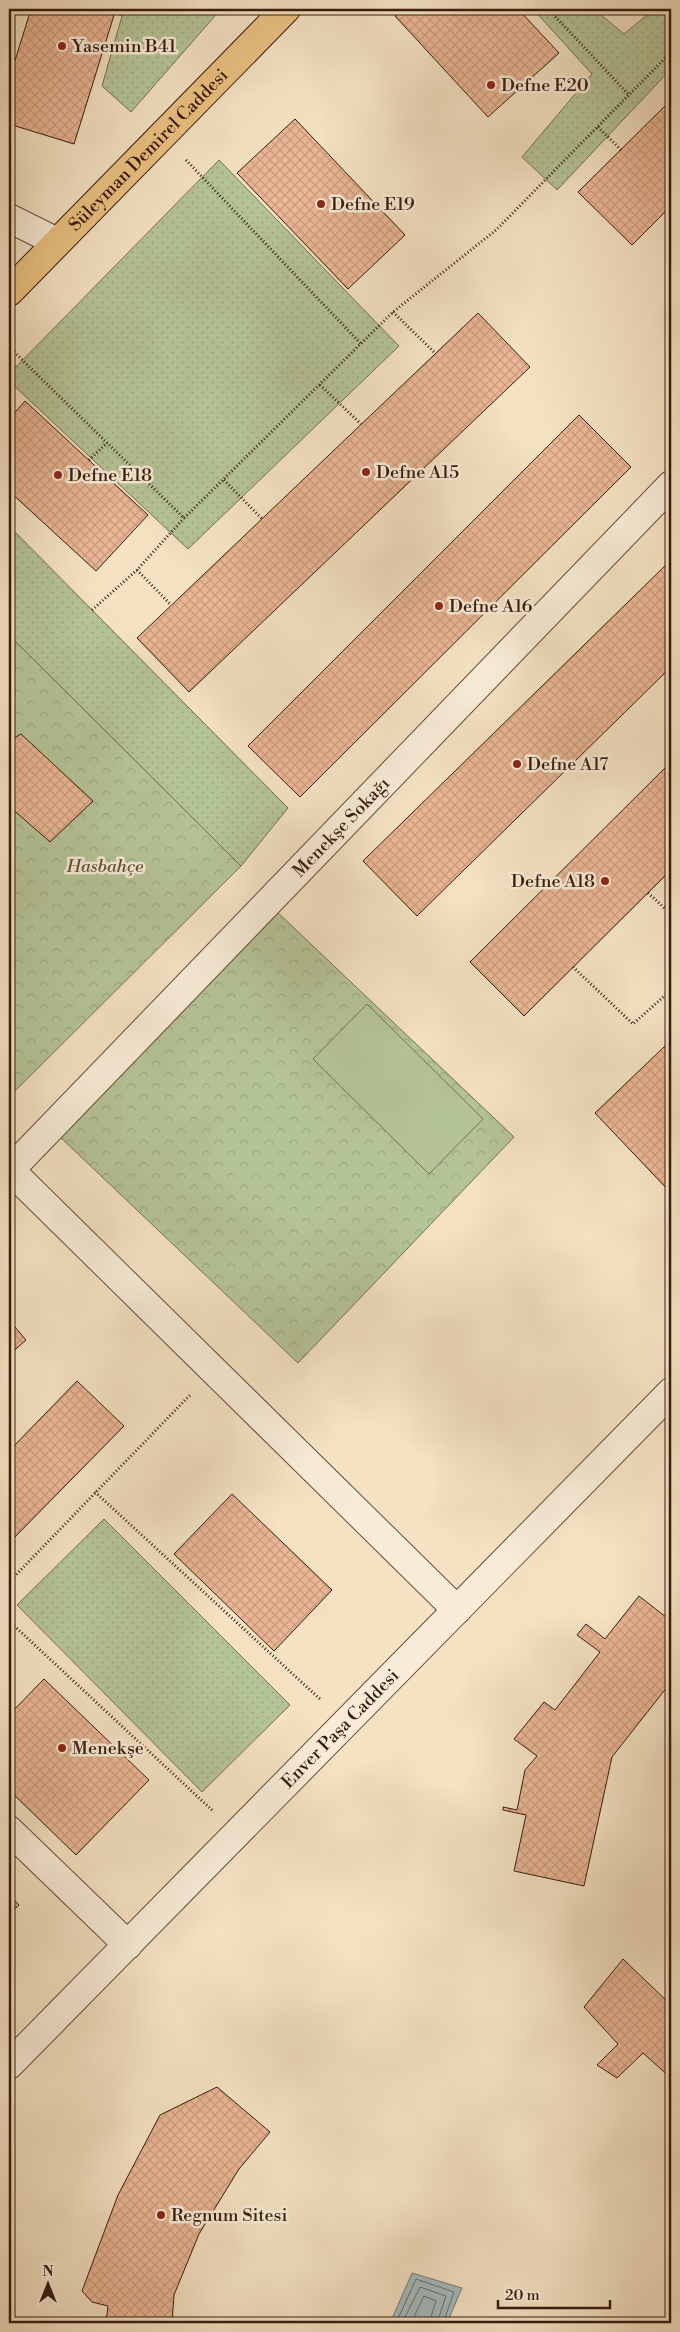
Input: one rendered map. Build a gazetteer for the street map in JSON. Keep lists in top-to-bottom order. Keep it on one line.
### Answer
{"streets":{"main road":["Süleyman Demirel Caddesi"],"street":["Menekşe Sokağı","Enver Paşa Caddesi"]},"parks":["Hasbahçe"],"places":["Yasemin B41","Defne E20","Defne E19","Defne A15","Defne E18","Defne A16","Defne A17","Defne A18","Menekşe","Regnum Sitesi"],"scale_bar":"20 m","north":"top"}
